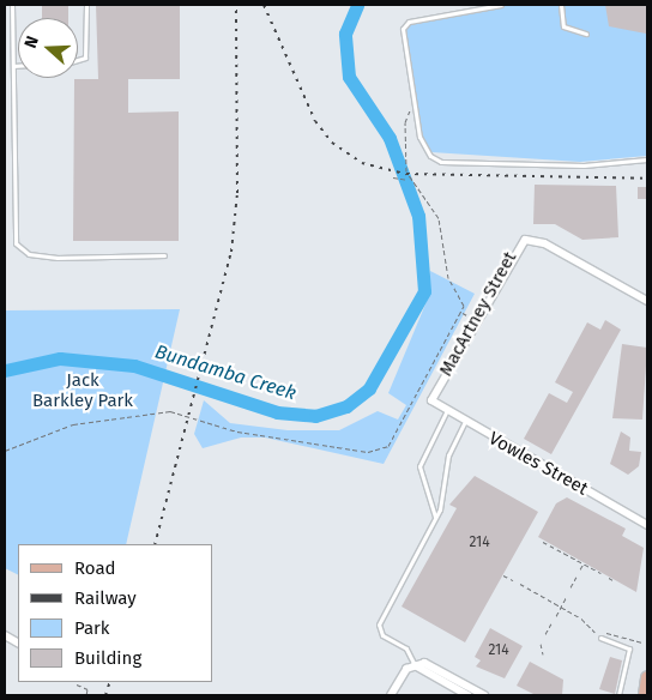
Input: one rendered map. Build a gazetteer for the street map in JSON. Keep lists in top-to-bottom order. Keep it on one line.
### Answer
{"streets":{"street":["MacArtney Street","Vowles Street"]},"crossings":[["MacArtney Street","Vowles Street"]],"water":["Bundamba Creek"],"parks":["Jack Barkley Park"],"house_numbers":["214","214"],"legend":["Road","Railway","Park","Building"],"north":"left"}
